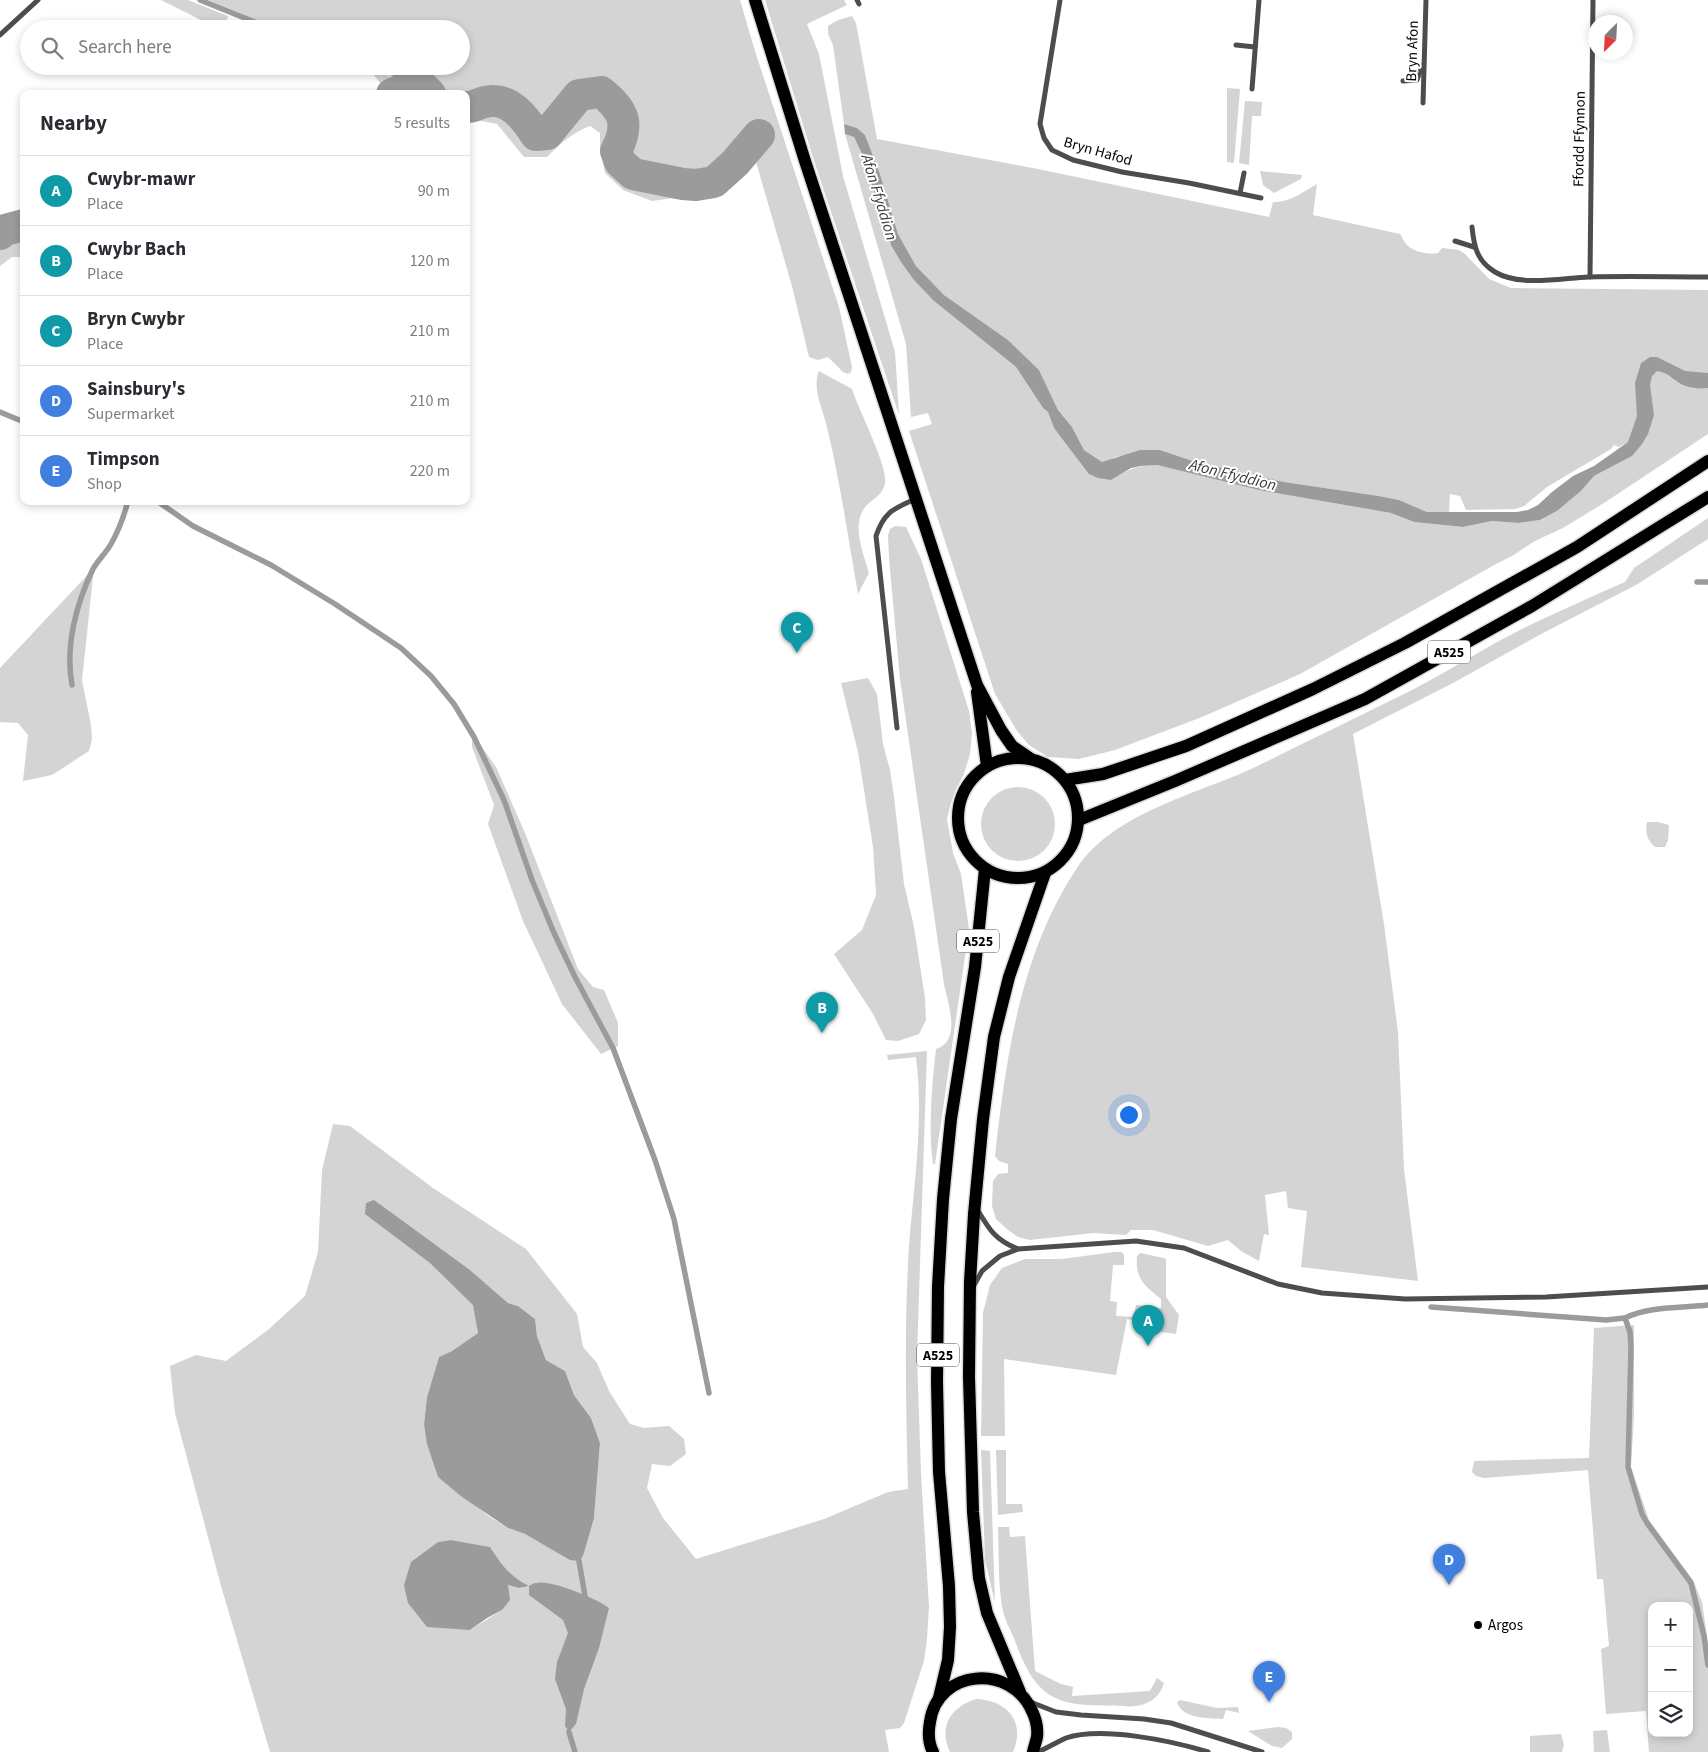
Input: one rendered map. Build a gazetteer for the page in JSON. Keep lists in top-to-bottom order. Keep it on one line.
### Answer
{"streets":{"main road":["A525"],"street":["Bryn Afon","Ffordd Ffynnon","Bryn Hafod"]},"water":["Afon Ffyddion"],"places":["Argos"],"north":"bottom left","page":{"search":"Search here","heading":["Nearby","5 results"],"list":[{"mark":"A","name":"Cwybr-mawr","note":"Place","value":"90 m"},{"mark":"B","name":"Cwybr Bach","note":"Place","value":"120 m"},{"mark":"C","name":"Bryn Cwybr","note":"Place","value":"210 m"},{"mark":"D","name":"Sainsbury's","note":"Supermarket","value":"210 m"},{"mark":"E","name":"Timpson","note":"Shop","value":"220 m"}],"pins":["C","B","A","D","E"],"map_buttons":["+","−"]}}
